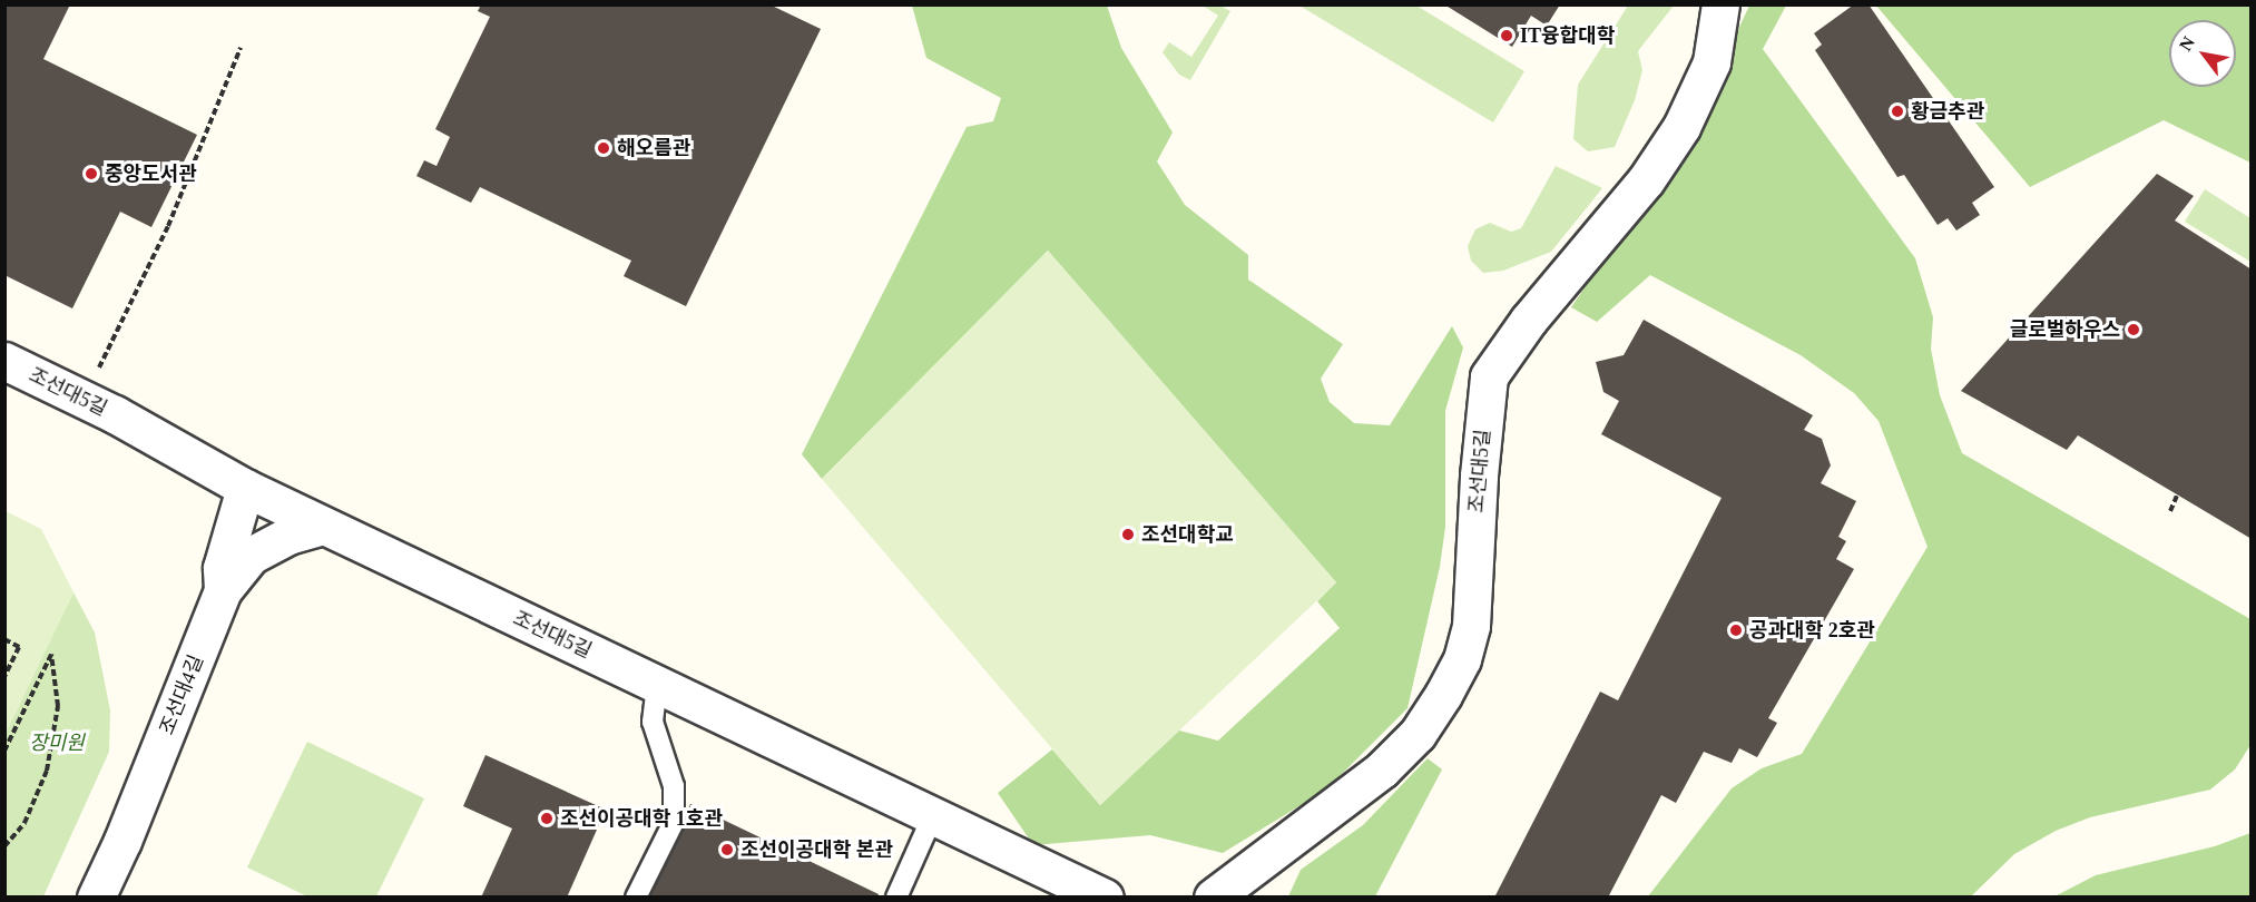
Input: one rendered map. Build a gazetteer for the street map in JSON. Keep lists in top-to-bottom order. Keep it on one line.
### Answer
{"streets":{"street":["조선대5길","조선대4길"]},"crossings":[["조선대5길","조선대4길"]],"parks":["장미원"],"places":["IT융합대학","황금추관","해오름관","중앙도서관","글로벌하우스","조선대학교","공과대학 2호관","조선이공대학 1호관","조선이공대학 본관"],"north":"top left"}
